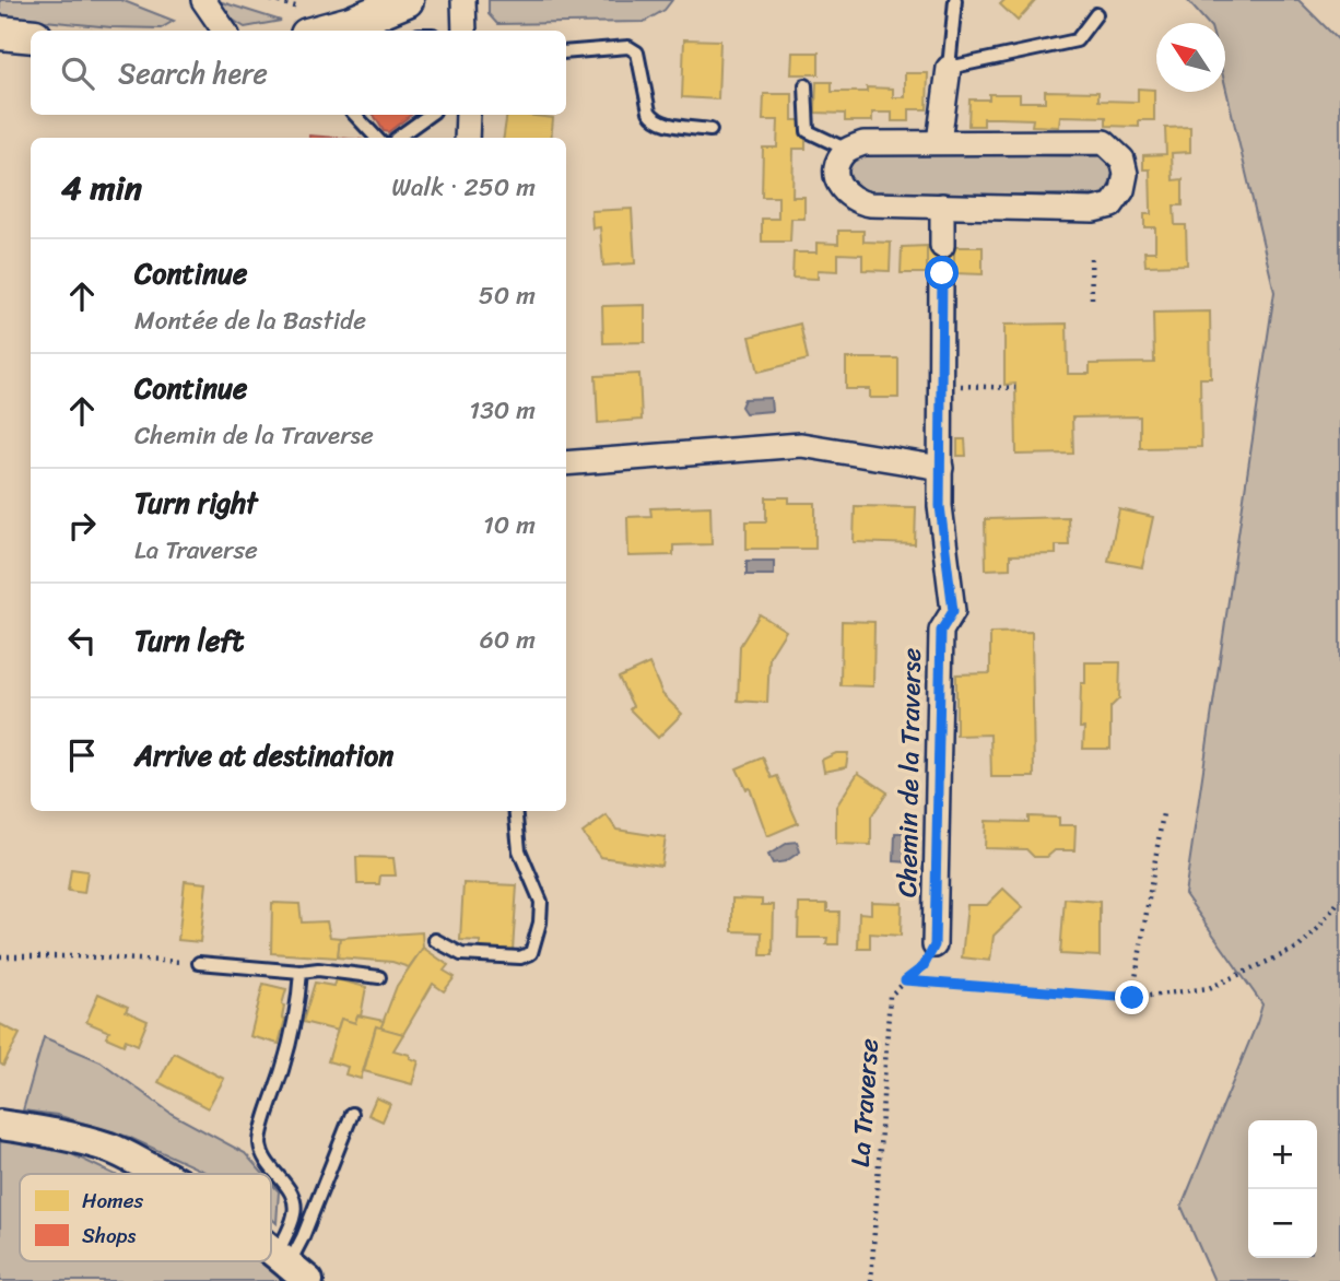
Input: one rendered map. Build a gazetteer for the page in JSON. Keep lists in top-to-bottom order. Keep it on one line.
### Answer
{"streets":{"street":["Chemin de la Traverse"],"path":["La Traverse"]},"crossings":[["Chemin de la Traverse","La Traverse"]],"legend":["Homes","Shops"],"north":"top left","page":{"search":"Search here","heading":["4 min","Walk · 250 m"],"list":[["Continue","Montée de la Bastide","50 m"],["Continue","Chemin de la Traverse","130 m"],["Turn right","La Traverse","10 m"],["Turn left","60 m"],"Arrive at destination"],"map_buttons":["+","−"]}}
